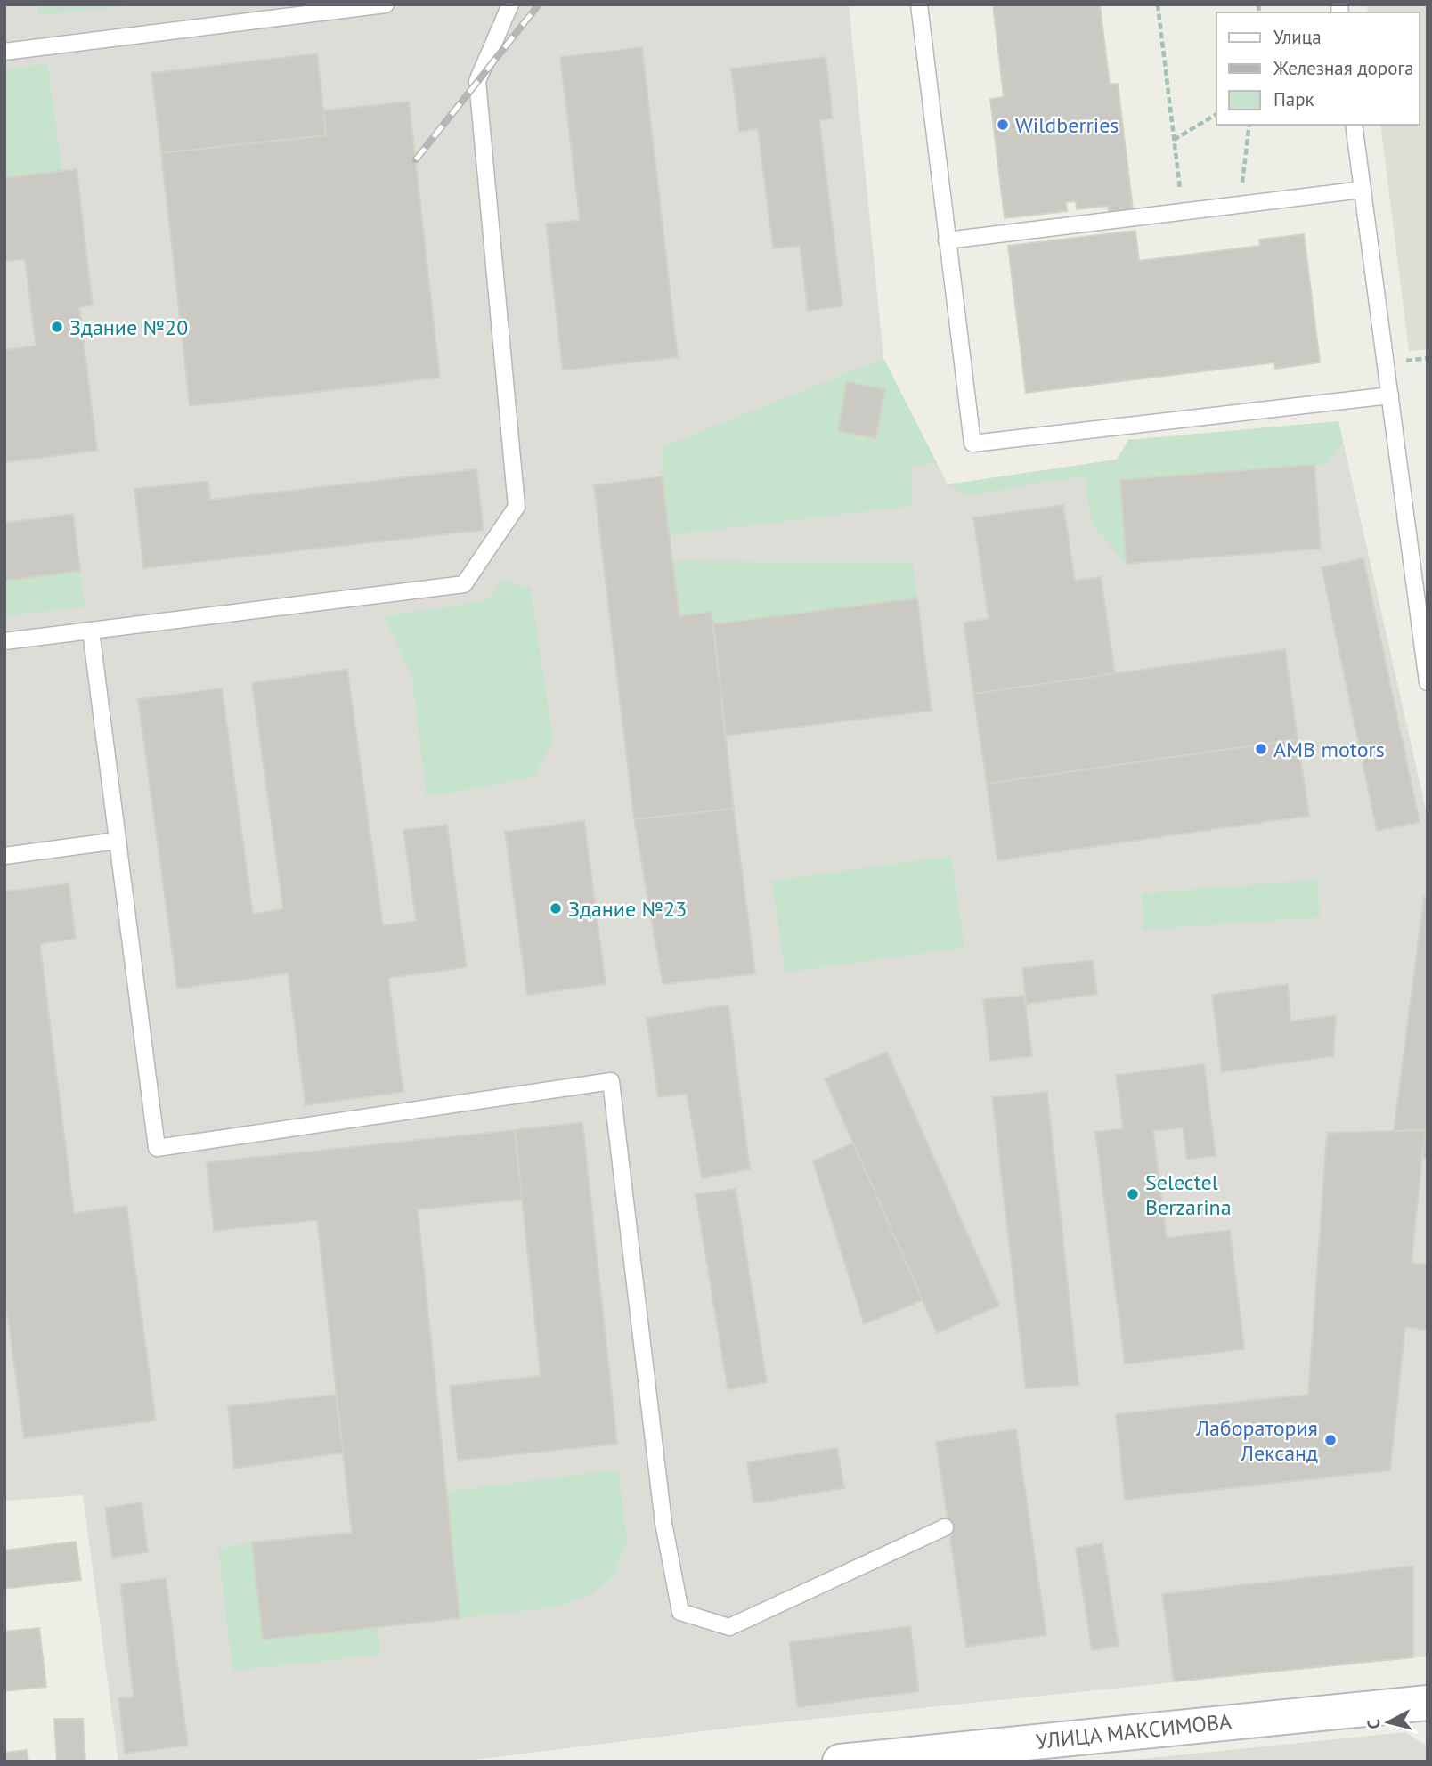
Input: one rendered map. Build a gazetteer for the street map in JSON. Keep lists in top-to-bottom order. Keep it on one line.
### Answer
{"streets":{"street":["УЛИЦА МАКСИМОВА"]},"places":["Wildberries","Здание №20","AMB motors","Здание №23","Selectel Berzarina","Лаборатория Лександ"],"legend":["Улица","Железная дорога","Парк"],"north":"left"}
